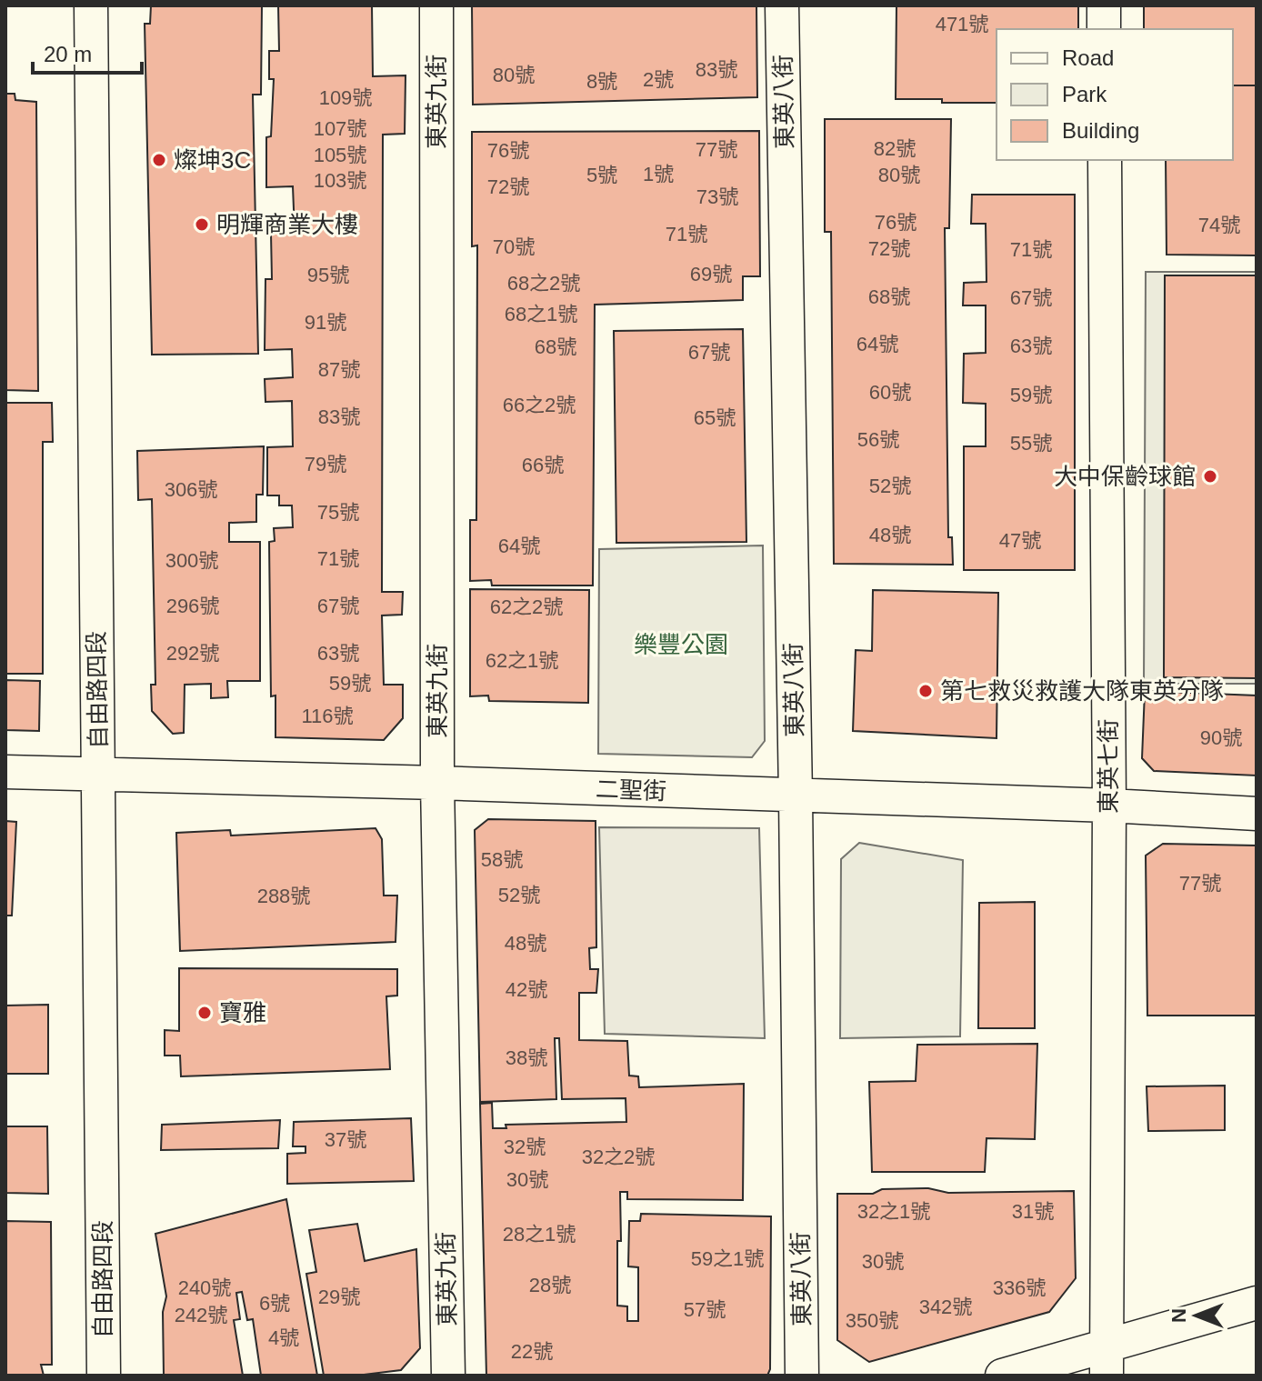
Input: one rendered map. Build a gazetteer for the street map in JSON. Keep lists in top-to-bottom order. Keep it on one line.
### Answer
{"streets":{"street":["東英九街","東英八街","自由路四段","東英七街","二聖街"]},"crossings":[["東英九街","二聖街"],["東英八街","二聖街"],["自由路四段","二聖街"],["東英七街","二聖街"]],"parks":["樂豐公園"],"places":["燦坤3C","明輝商業大樓","大中保齡球館","第七救災救護大隊東英分隊","寶雅"],"house_numbers":["471號","83號","80號","2號","8號","109號","107號","82號","77號","76號","105號","1號","5號","80號","103號","72號","73號","76號","74號","71號","70號","72號","71號","69號","95號","68之2號","68號","67號","68之1號","91號","64號","63號","68號","67號","87號","60號","59號","66之2號","83號","65號","56號","55號","79號","66號","52號","306號","75號","48號","47號","64號","71號","300號","296號","67號","62之2號","292號","63號","62之1號","59號","116號","90號","58號","77號","52號","288號","48號","42號","38號","37號","32號","32之2號","30號","32之1號","31號","28之1號","59之1號","30號","28號","240號","336號","29號","6號","342號","57號","242號","350號","4號","22號"],"legend":["Road","Park","Building"],"scale_bar":"20 m","north":"left"}
